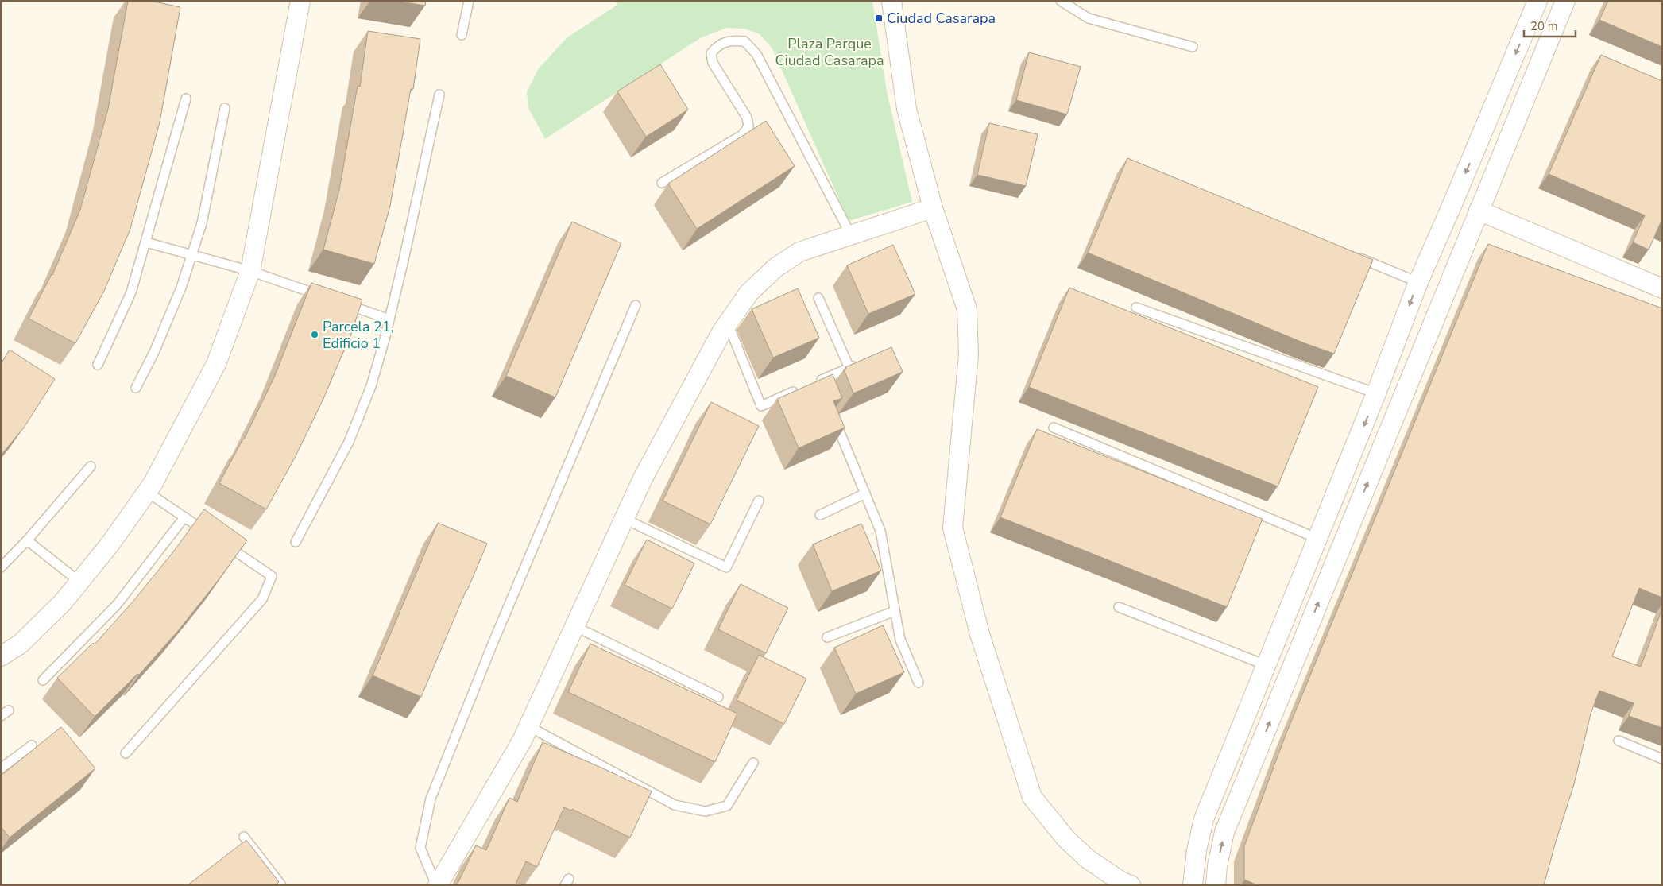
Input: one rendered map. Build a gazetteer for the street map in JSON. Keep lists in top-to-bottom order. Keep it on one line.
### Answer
{"parks":["Plaza Parque Ciudad Casarapa"],"places":{"transit":["Ciudad Casarapa"],"other":["Parcela 21, Edificio 1"]},"scale_bar":"20 m"}
